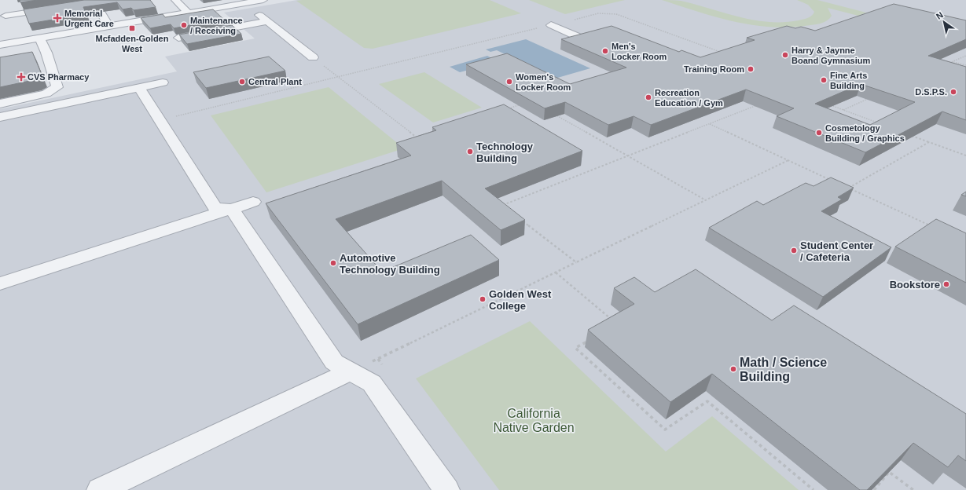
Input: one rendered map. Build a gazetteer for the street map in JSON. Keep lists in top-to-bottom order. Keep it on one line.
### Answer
{"parks":["California Native Garden"],"places":{"health":["Memorial Urgent Care","CVS Pharmacy"],"other":["Maintenance / Receiving","Men's Locker Room","Harry & Jaynne Boand Gymnasium","Training Room","Fine Arts Building","Central Plant","Women's Locker Room","D.S.P.S.","Recreation Education / Gym","Cosmetology Building / Graphics","Technology Building","Student Center / Cafeteria","Automotive Technology Building","Bookstore","Golden West College","Math / Science Building"],"transit":["Mcfadden-Golden West"]},"north":"top left"}
